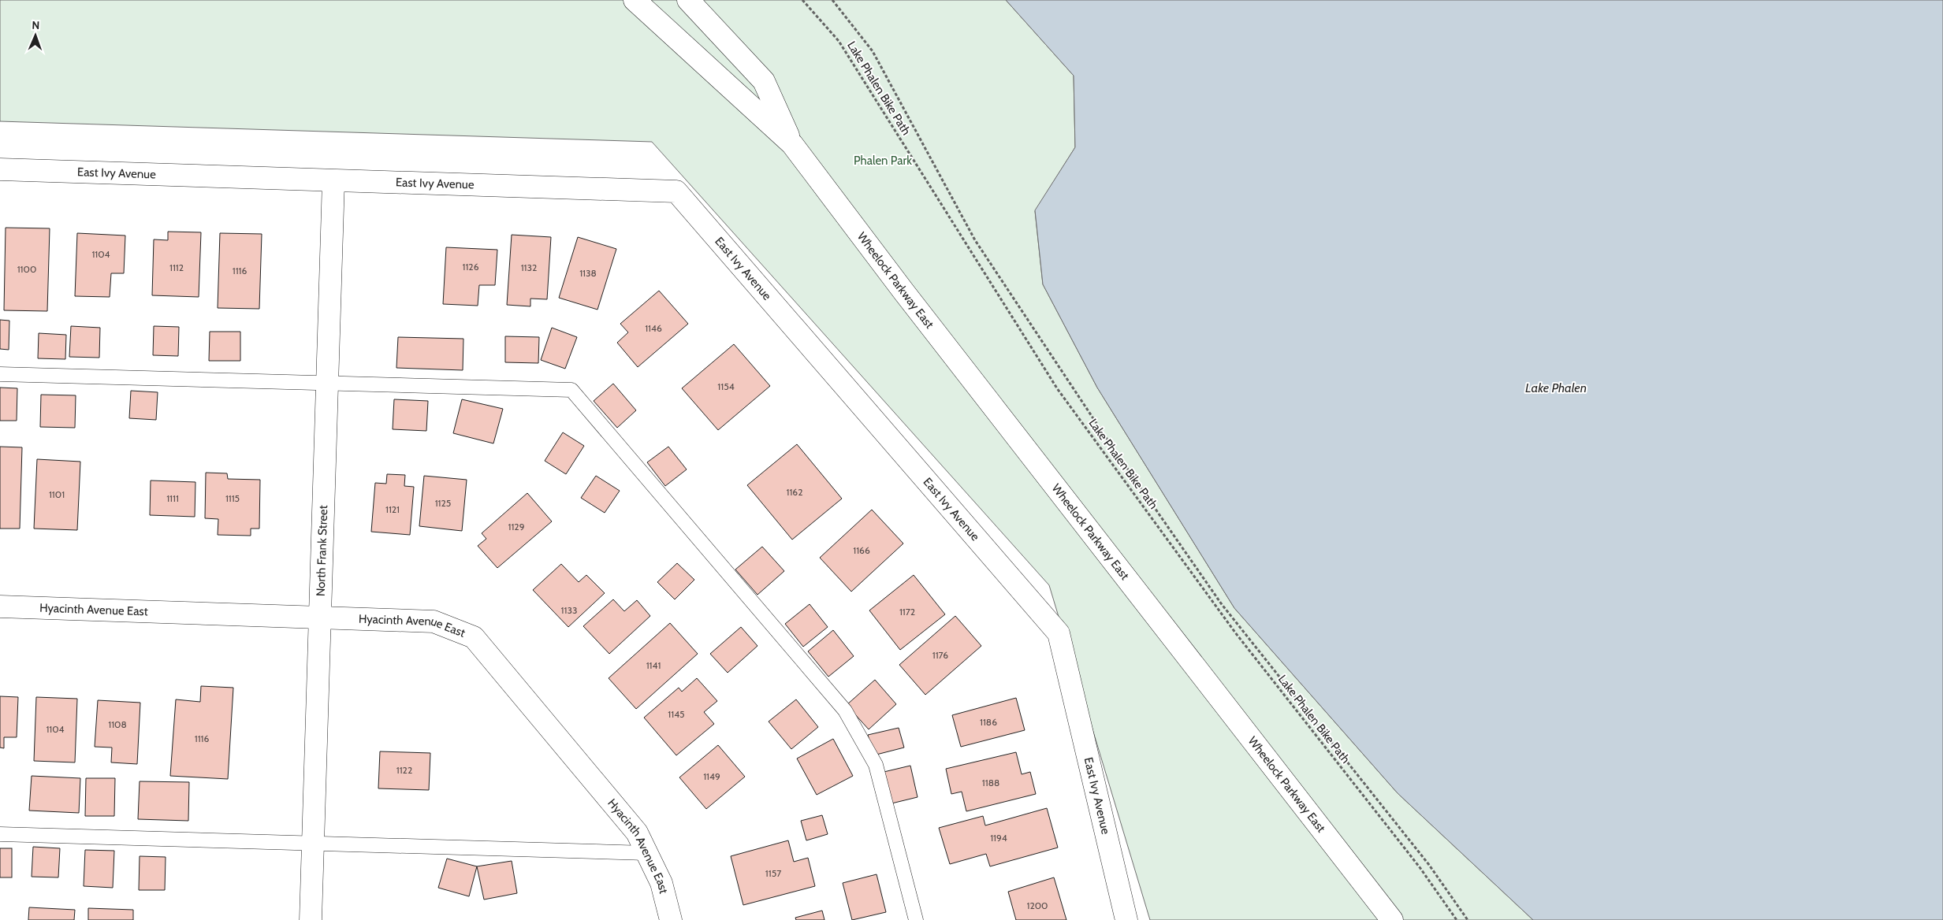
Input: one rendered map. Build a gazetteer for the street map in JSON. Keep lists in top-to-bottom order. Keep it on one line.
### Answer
{"streets":{"street":["East Ivy Avenue","Wheelock Parkway East","North Frank Street","Hyacinth Avenue East"],"path":["Lake Phalen Bike Path"]},"crossings":[["East Ivy Avenue","North Frank Street"],["North Frank Street","Hyacinth Avenue East"]],"water":["Lake Phalen"],"parks":["Phalen Park"],"house_numbers":["1104","1126","1112","1132","1100","1116","1138","1146","1154","1162","1101","1111","1115","1125","1121","1129","1166","1133","1172","1176","1141","1145","1186","1108","1104","1116","1122","1149","1188","1194","1157","1200"],"north":"top"}
